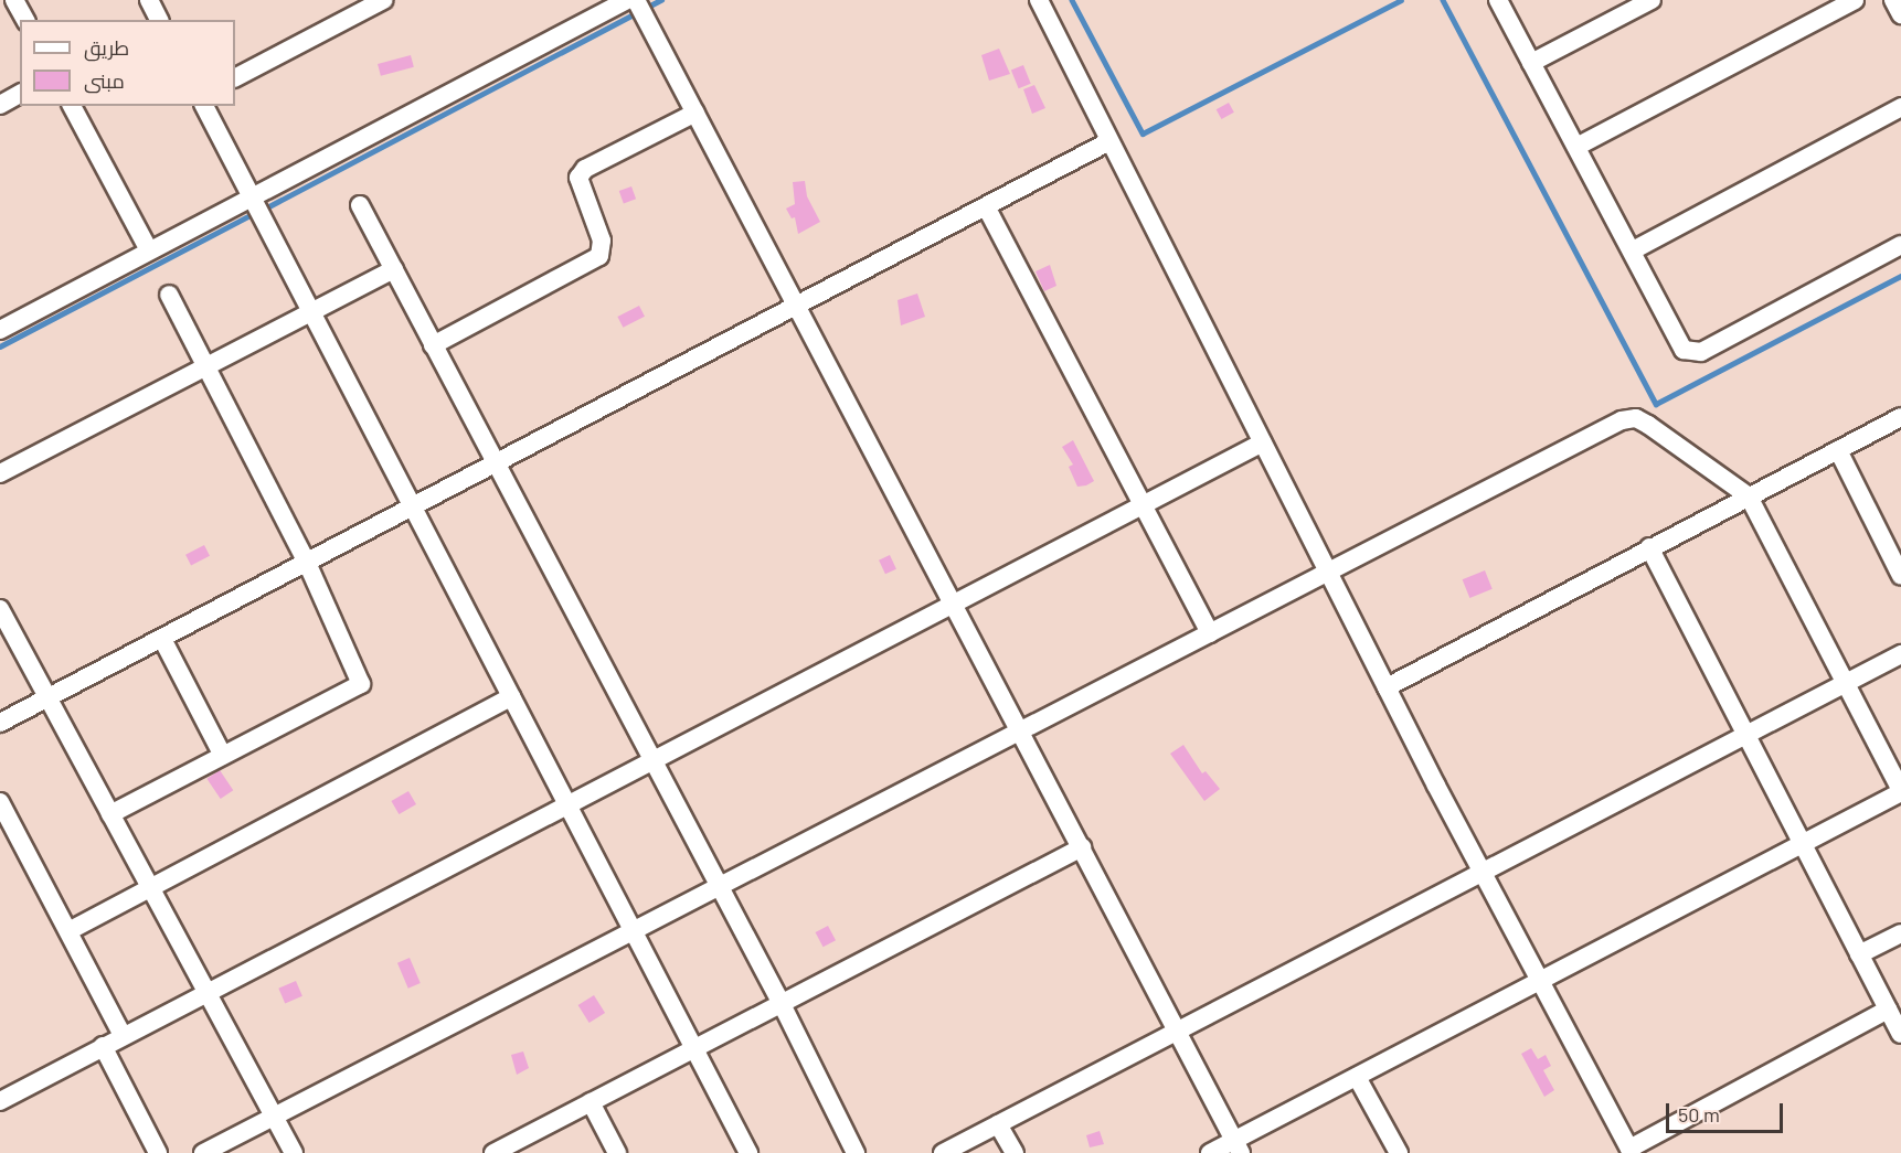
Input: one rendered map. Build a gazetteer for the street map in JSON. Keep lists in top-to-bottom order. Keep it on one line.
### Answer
{"legend":["طريق","مبنى"],"scale_bar":"50 m"}
